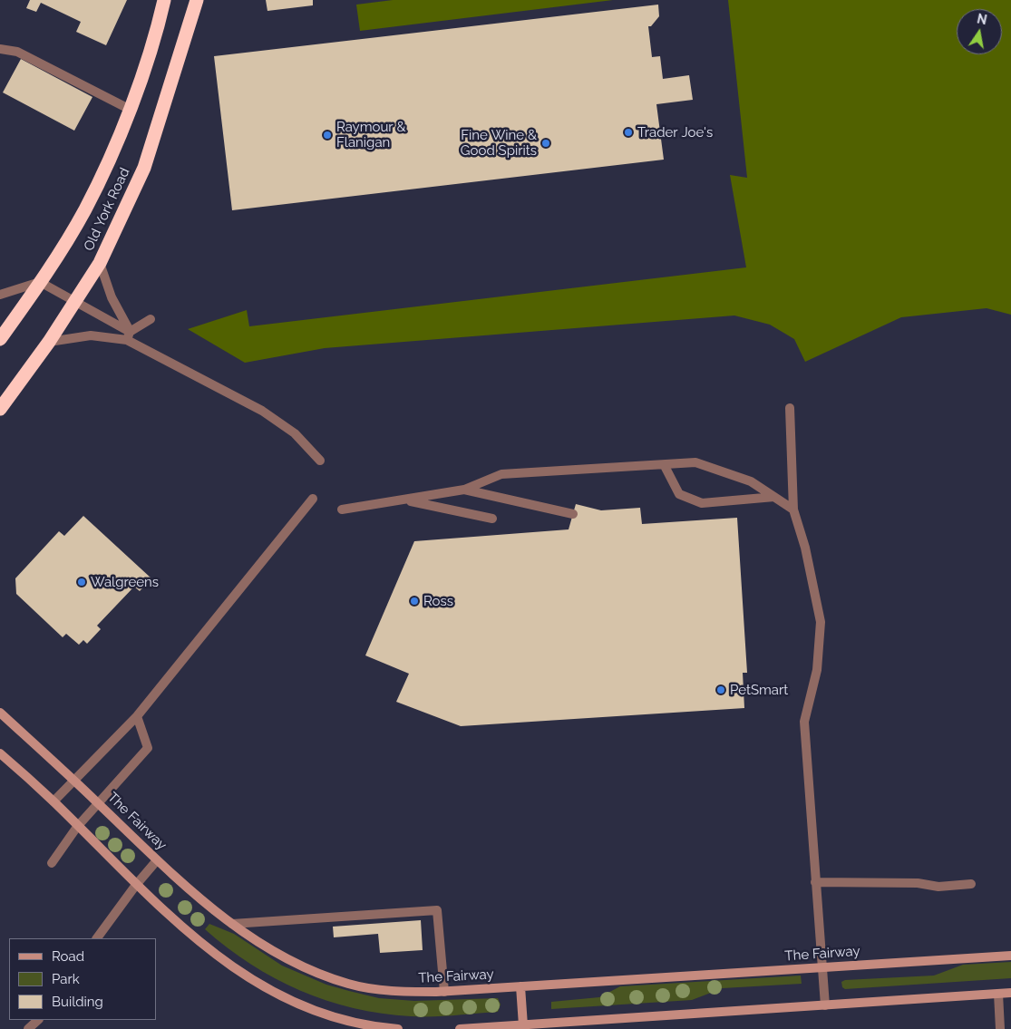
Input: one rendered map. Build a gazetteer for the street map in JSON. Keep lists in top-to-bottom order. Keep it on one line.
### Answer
{"streets":{"highway":["Old York Road"],"main road":["The Fairway"]},"places":["Trader Joe's","Raymour & Flanigan","Fine Wine & Good Spirits","Walgreens","Ross","PetSmart"],"legend":["Road","Park","Building"],"north":"top"}
